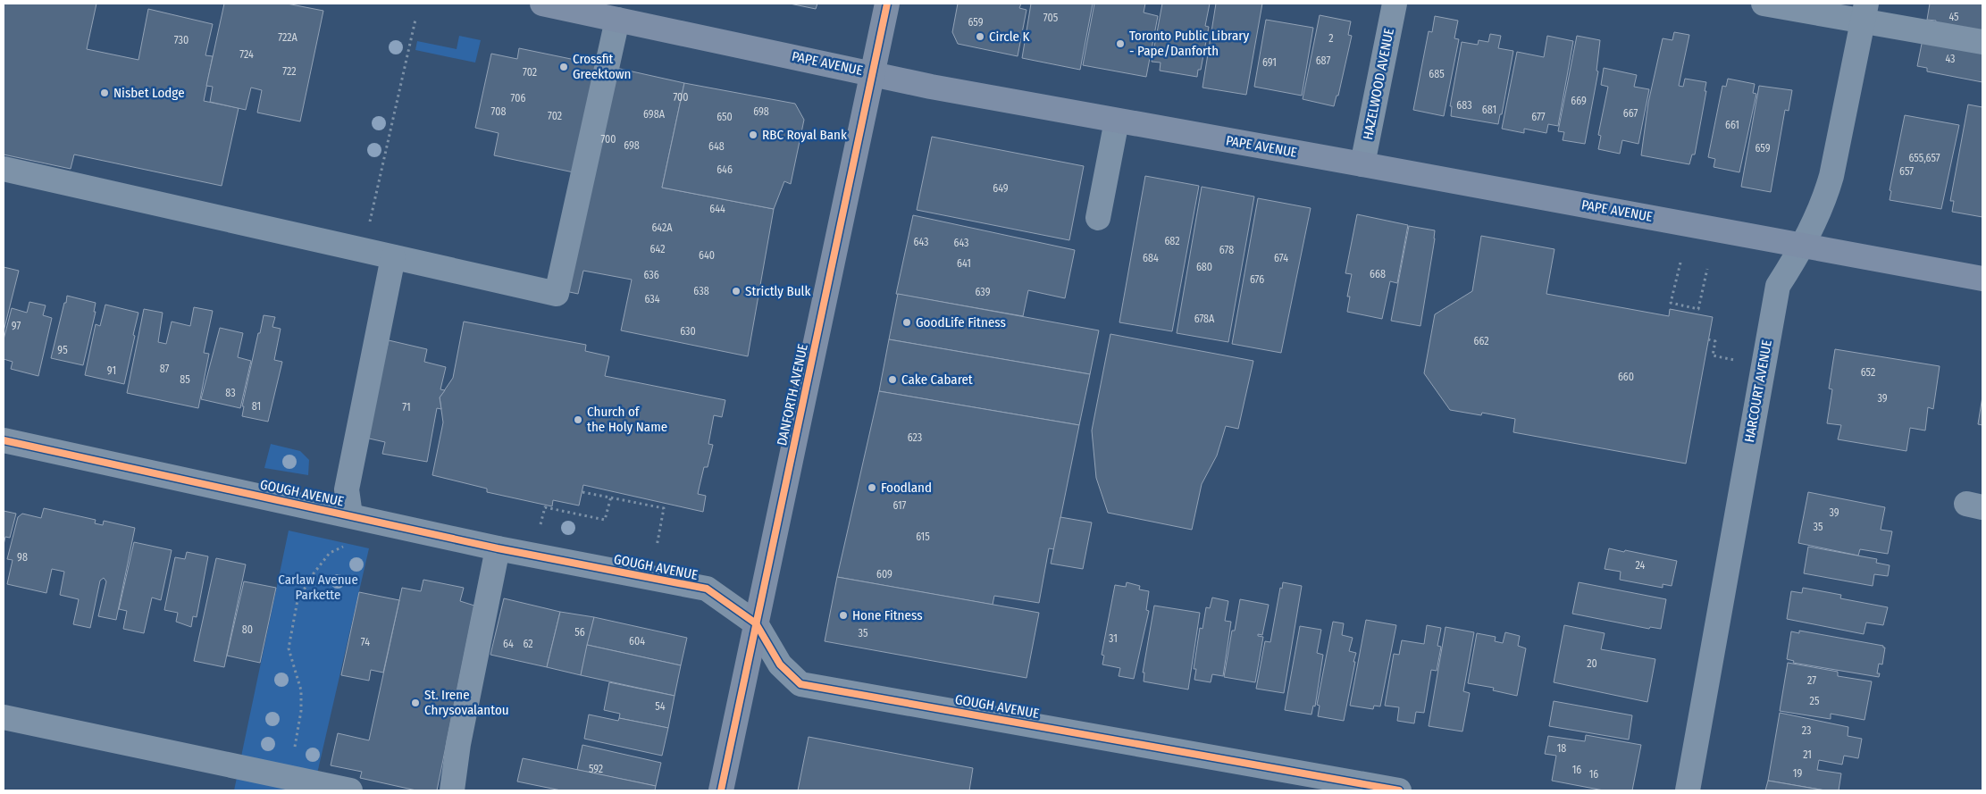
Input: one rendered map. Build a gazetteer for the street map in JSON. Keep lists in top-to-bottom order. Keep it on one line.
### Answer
{"streets":{"main road":["PAPE AVENUE","DANFORTH AVENUE"],"street":["HAZELWOOD AVENUE","HARCOURT AVENUE","GOUGH AVENUE"]},"crossings":[["PAPE AVENUE","HAZELWOOD AVENUE"],["PAPE AVENUE","HARCOURT AVENUE"],["PAPE AVENUE","DANFORTH AVENUE"],["DANFORTH AVENUE","GOUGH AVENUE"]],"parks":["Carlaw Avenue Parkette"],"places":["Circle K","Toronto Public Library - Pape/Danforth","Crossfit Greektown","Nisbet Lodge","RBC Royal Bank","Strictly Bulk","GoodLife Fitness","Cake Cabaret","Church of the Holy Name","Foodland","Hone Fitness","St. Irene Chrysovalantou"],"house_numbers":["45","705","659","722A","2","730","724","43","687","691","722","702","685","700","706","669","683","681","708","698","667","698A","702","650","677","661","700","698","648","659","655,657","646","657","649","644","642A","682","643","643","642","678","640","684","674","641","680","668","636","676","638","639","634","678A","97","630","662","95","87","91","652","660","85","83","39","81","71","623","617","39","35","615","98","24","609","80","56","35","31","604","74","64","62","20","27","25","54","23","18","21","592","16","19","16"]}
